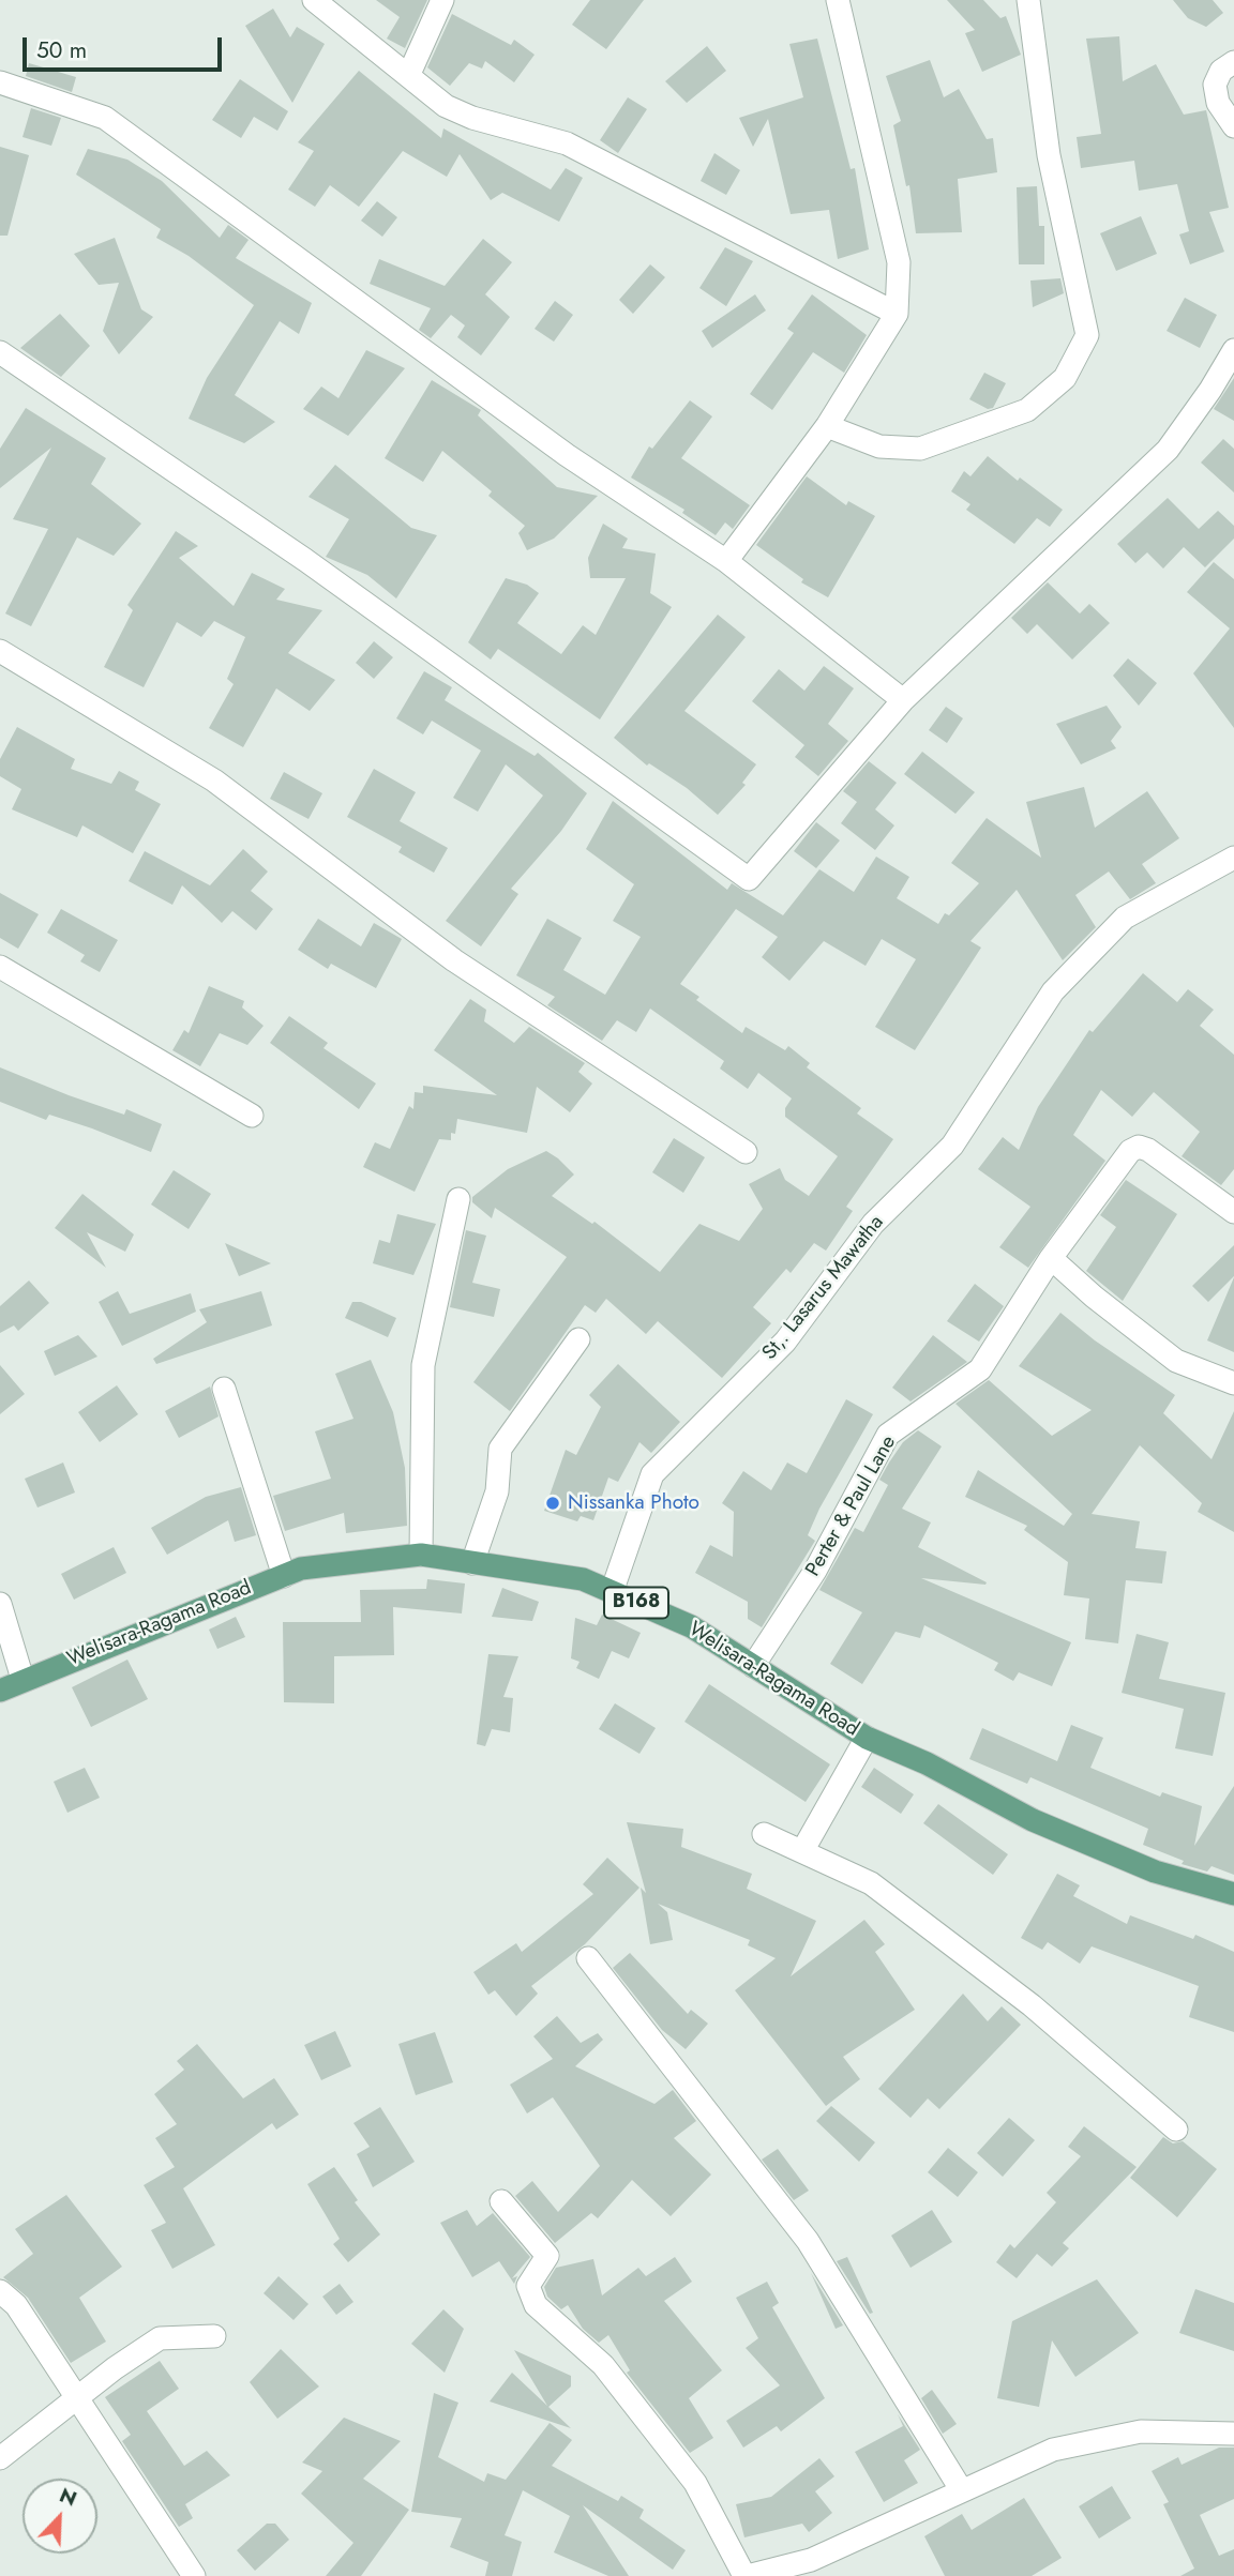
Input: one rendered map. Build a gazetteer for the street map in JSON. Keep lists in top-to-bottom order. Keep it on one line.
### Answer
{"streets":{"main road":["B168","Welisara-Ragama Road"],"street":["St,. Lasarus Mawatha","Perter & Paul Lane"]},"crossings":[["St,. Lasarus Mawatha","Welisara-Ragama Road"],["Perter & Paul Lane","Welisara-Ragama Road"]],"places":["Nissanka Photo"],"scale_bar":"50 m","north":"top right"}
